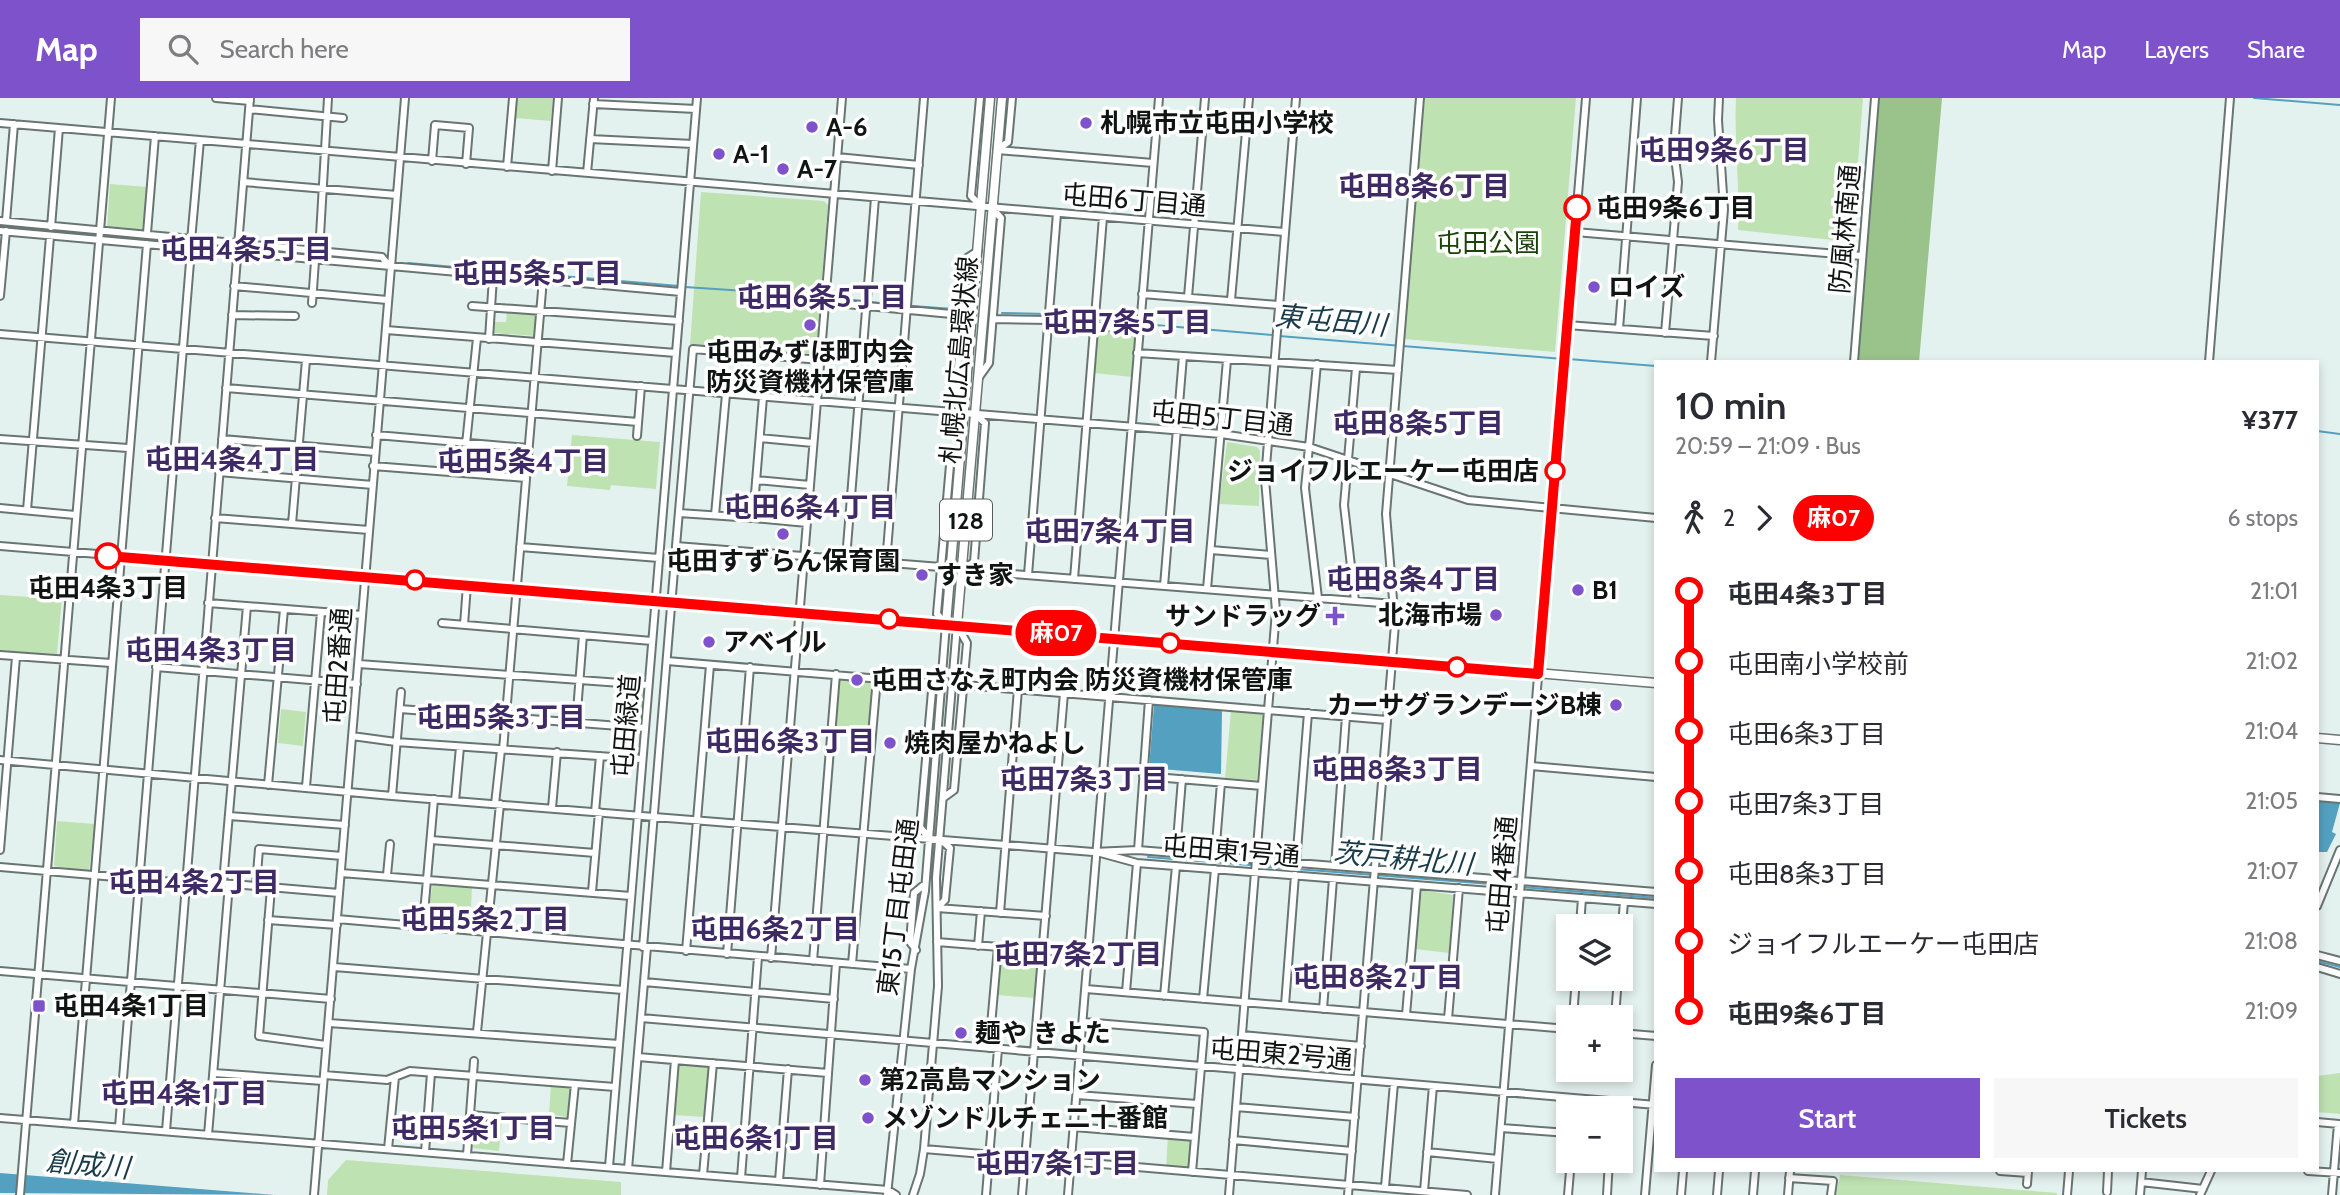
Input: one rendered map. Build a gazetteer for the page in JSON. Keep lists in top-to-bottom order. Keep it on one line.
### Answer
{"streets":{"main road":["札幌北広島環状線","128"],"street":["屯田6丁目通","防風林南通","屯田5丁目通","屯田2番通","屯田緑道","屯田東1号通","屯田4番通","東15丁目屯田通","屯田東2号通"]},"crossings":[["屯田6丁目通","札幌北広島環状線"],["屯田6丁目通","屯田2番通"],["屯田6丁目通","屯田緑道"],["札幌北広島環状線","屯田5丁目通"],["札幌北広島環状線","128"],["札幌北広島環状線","東15丁目屯田通"],["屯田5丁目通","128"],["屯田5丁目通","屯田2番通"],["屯田5丁目通","屯田緑道"],["屯田5丁目通","屯田4番通"],["屯田2番通","屯田東1号通"],["屯田緑道","屯田東1号通"],["屯田東1号通","屯田4番通"],["屯田東1号通","東15丁目屯田通"],["屯田4番通","屯田東2号通"],["東15丁目屯田通","屯田東2号通"]],"districts":["屯田9条6丁目","屯田8条6丁目","屯田4条5丁目","屯田5条5丁目","屯田6条5丁目","屯田7条5丁目","屯田8条5丁目","屯田4条4丁目","屯田5条4丁目","屯田6条4丁目","屯田7条4丁目","屯田8条4丁目","屯田4条3丁目","屯田5条3丁目","屯田6条3丁目","屯田8条3丁目","屯田7条3丁目","屯田4条2丁目","屯田5条2丁目","屯田6条2丁目","屯田7条2丁目","屯田8条2丁目","屯田4条1丁目","屯田5条1丁目","屯田6条1丁目","屯田7条1丁目"],"water":["東屯田川","茨戸耕北川","創成川"],"parks":["屯田公園"],"places":{"other":["札幌市立屯田小学校","A-6","A-1","A-7","屯田9条6丁目","ロイズ","屯田みずほ町内会 防災資機材保管庫","ジョイフルエーケー屯田店","屯田すずらん保育園","屯田4条3丁目","すき家","B1","北海市場","アベイル","屯田さなえ町内会 防災資機材保管庫","カーサグランデージB棟","焼肉屋かねよし","麺や きよた","第2高島マンション","メゾンドルチェ二十番館"],"health":["サンドラッグ"],"transit":["屯田4条1丁目"]},"lines":["bus line 麻07"],"page":{"header":"Map","search":"Search here","nav":["Map","Layers","Share"],"on_map":"麻07","heading":["10 min","20:59 – 21:09 · Bus","¥377"],"legs":["2","麻07","6 stops"],"list":[{"name":"屯田4条3丁目","value":"21:01"},{"name":"屯田南小学校前","value":"21:02"},{"name":"屯田6条3丁目","value":"21:04"},{"name":"屯田7条3丁目","value":"21:05"},{"name":"屯田8条3丁目","value":"21:07"},{"name":"ジョイフルエーケー屯田店","value":"21:08"},{"name":"屯田9条6丁目","value":"21:09"}],"map_buttons":["+","−"],"buttons":["Start","Tickets"]}}
